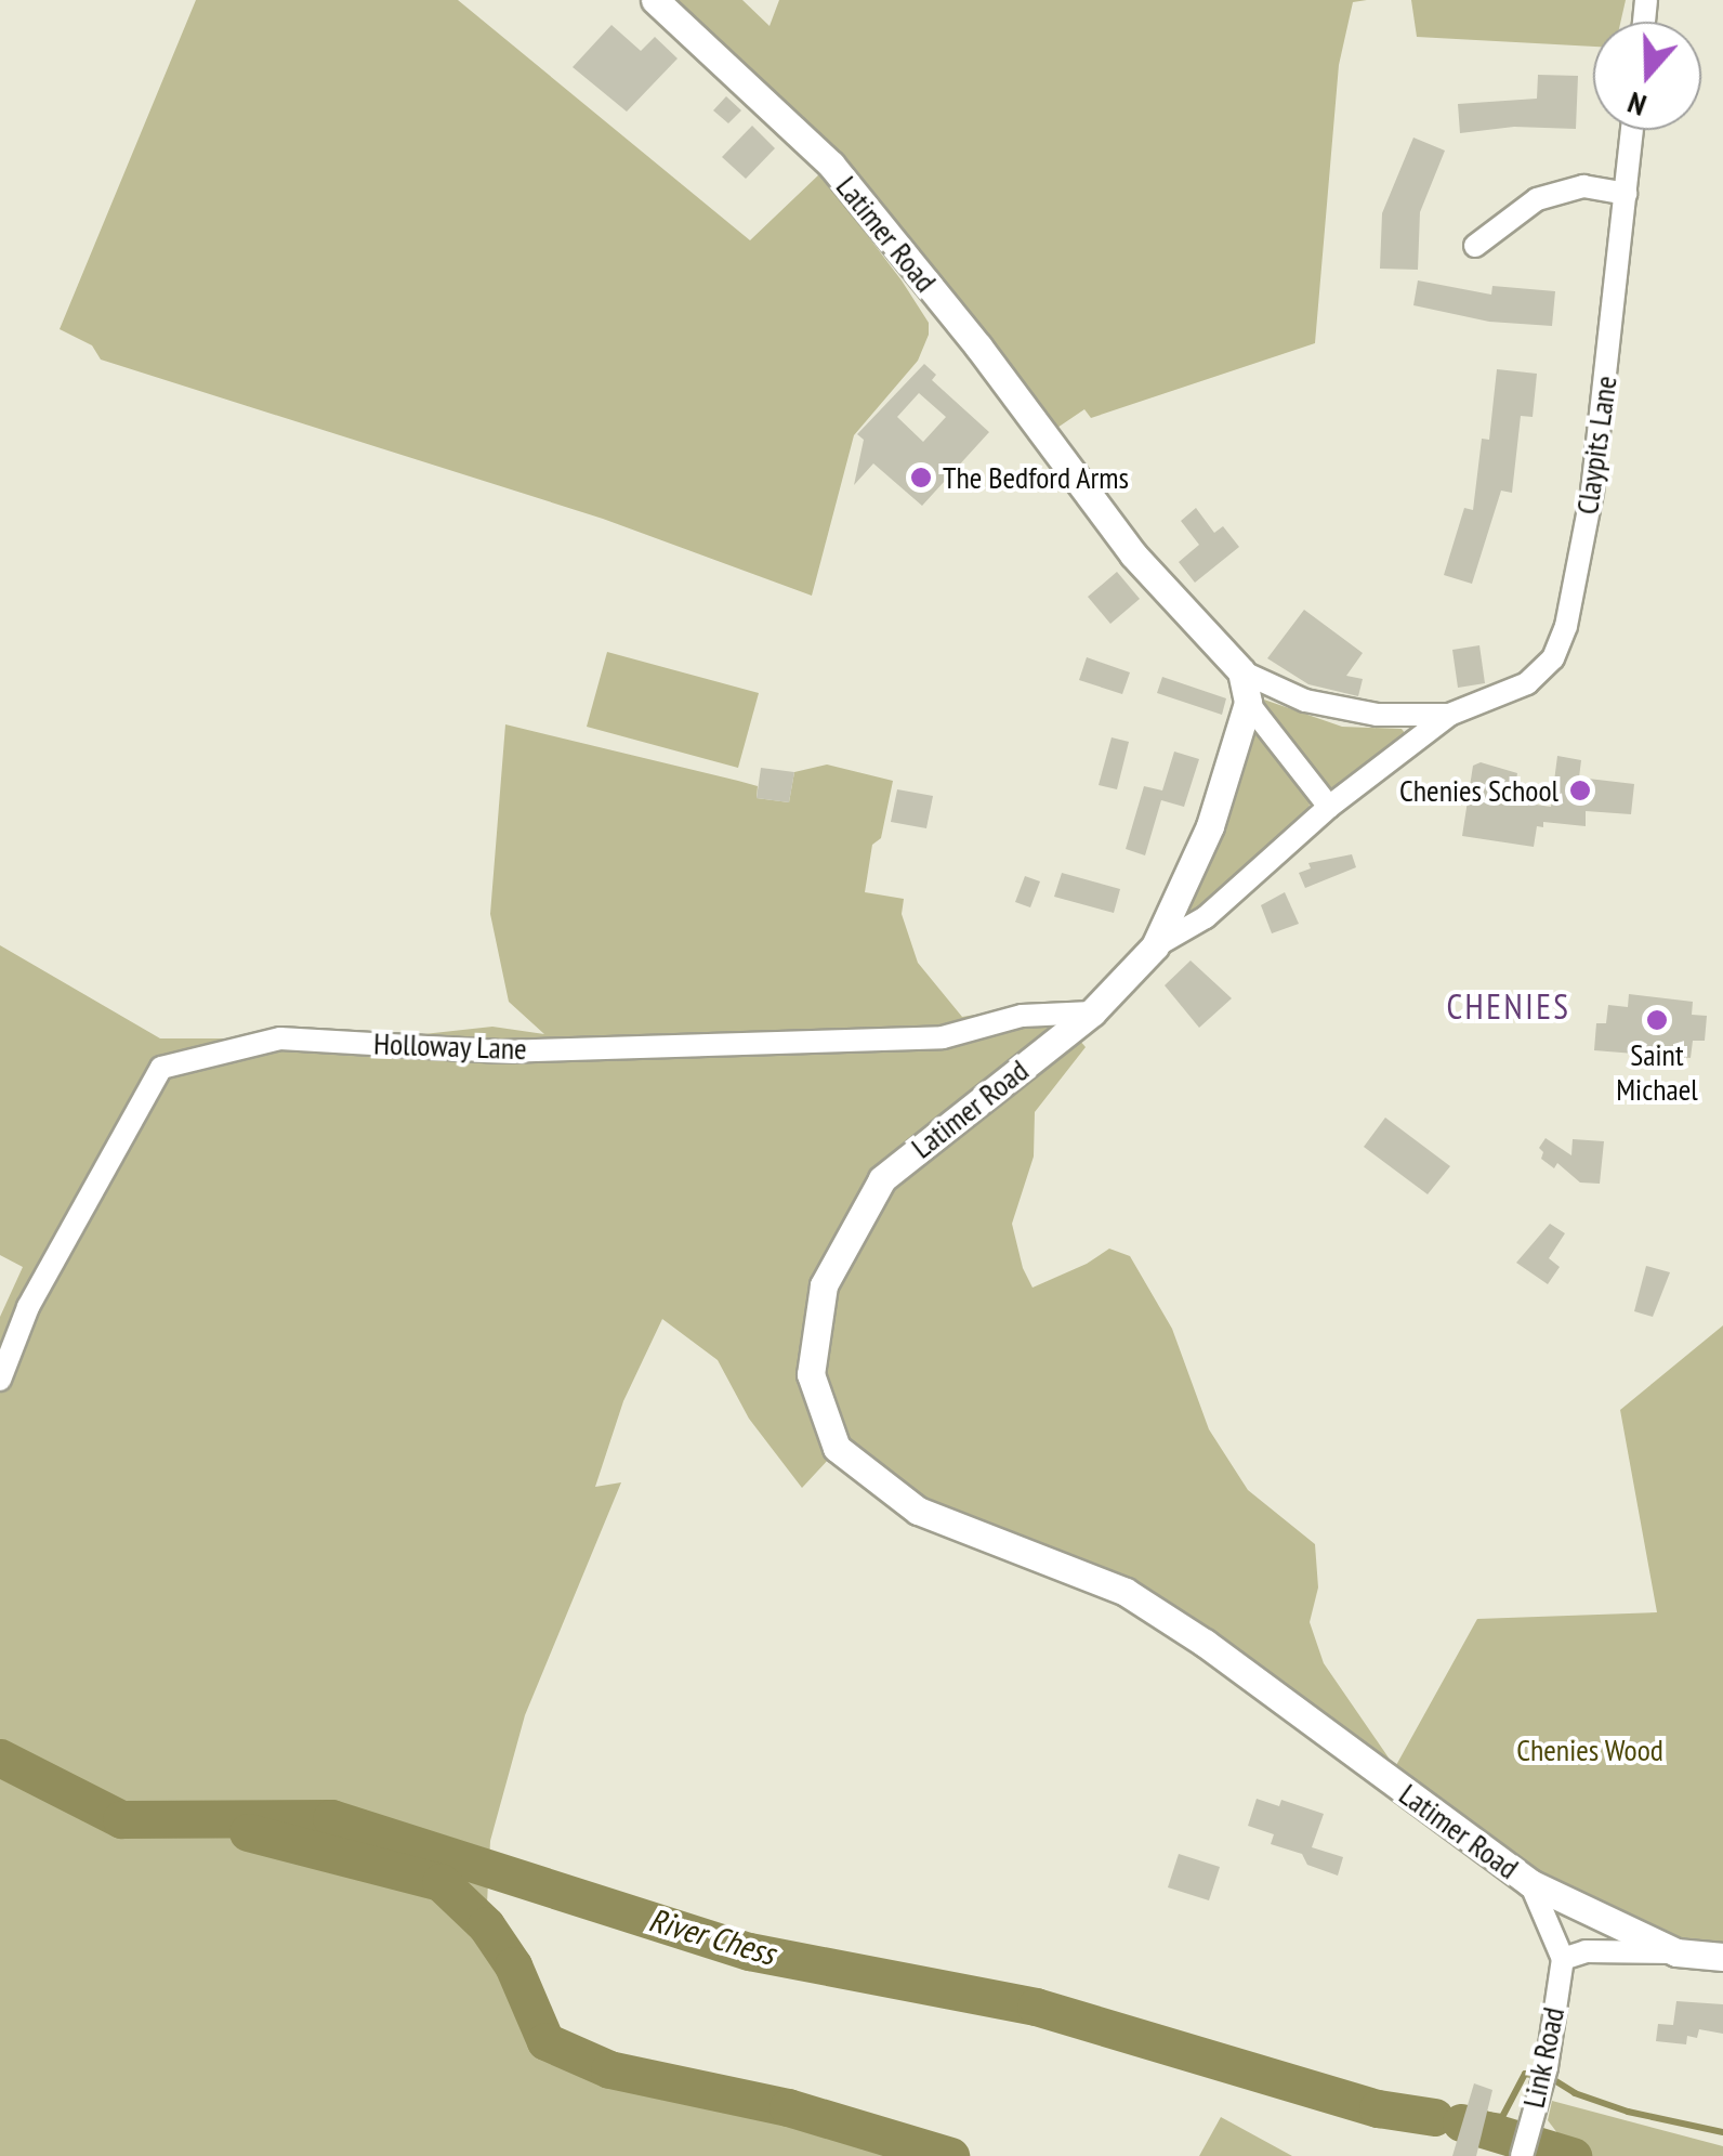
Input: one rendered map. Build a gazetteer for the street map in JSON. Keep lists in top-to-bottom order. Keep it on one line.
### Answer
{"streets":{"street":["Latimer Road","Claypits Lane","Holloway Lane","Link Road"]},"crossings":[["Latimer Road","Claypits Lane"],["Latimer Road","Holloway Lane"]],"districts":["CHENIES"],"water":["River Chess"],"parks":["Chenies Wood"],"places":["The Bedford Arms","Chenies School","Saint Michael"],"north":"bottom"}
